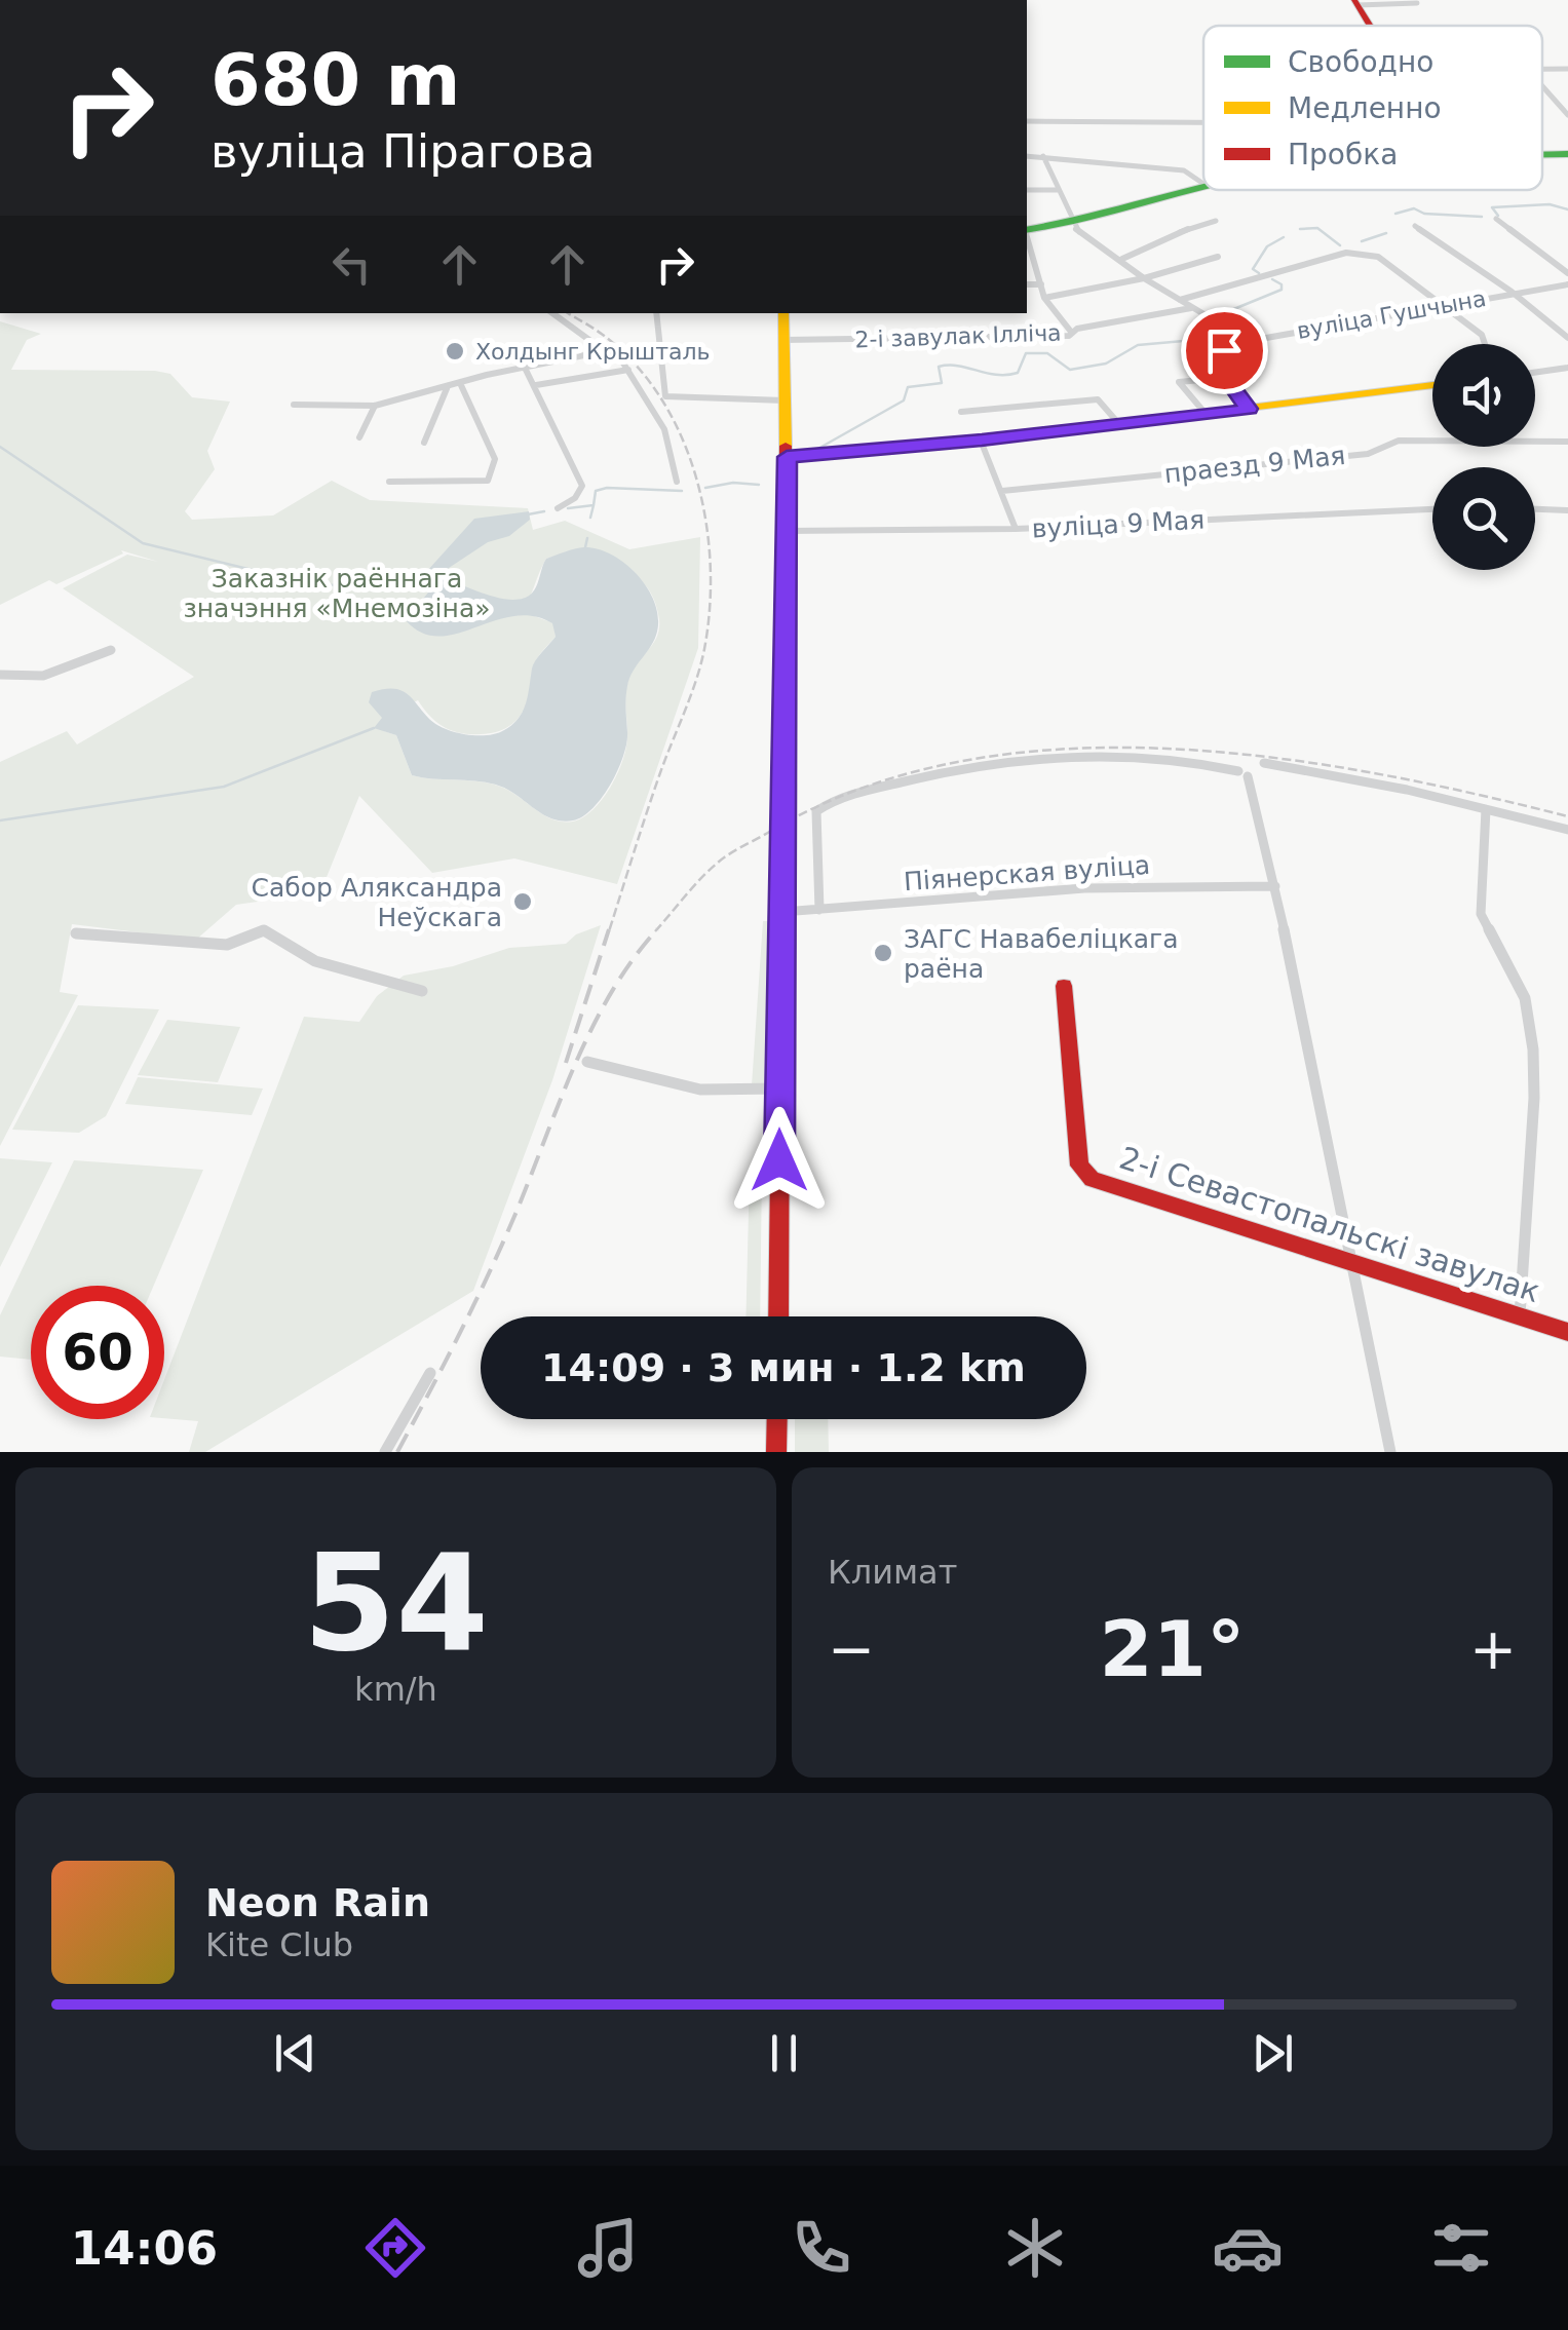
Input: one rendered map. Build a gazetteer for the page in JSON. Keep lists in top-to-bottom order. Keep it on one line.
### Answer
{"streets":{"street":["вуліца Гушчына","2-і завулак Ілліча","праезд 9 Мая","вуліца 9 Мая","Піянерская вуліца","2-і Севастопальскі завулак"]},"parks":["Заказнік раённага значэння «Мнемозіна»"],"places":["Холдынг Крышталь","Сабор Аляксандра Неўскага","ЗАГС Навабеліцкага раёна"],"legend":["Свободно","Медленно","Пробка"],"page":{"turn":["680 m","вуліца Пірагова"],"limit":"60","trip":"14:09 · 3 мин · 1.2 km","tile":[["54","km/h"],"Климат"],"heat":["−","21°","+"],"song":["Neon Rain","Kite Club"],"tabs":"14:06"}}
